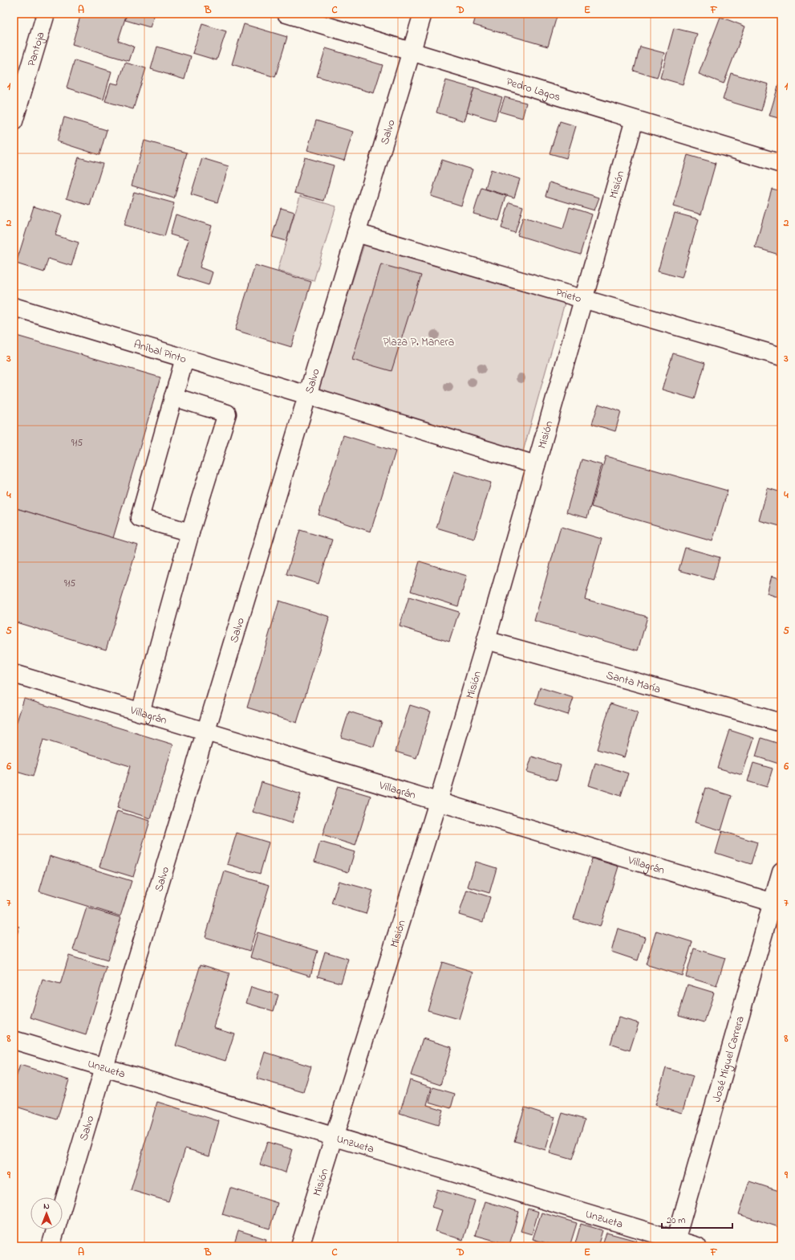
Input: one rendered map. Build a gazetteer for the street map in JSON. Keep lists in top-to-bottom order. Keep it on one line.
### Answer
{"streets":{"street":["Pantoja","Pedro Lagos","Salvo","Misión","Prieto","Aníbal Pinto","Santa María","Villagrán","José Miguel Carrera","Unzueta"]},"crossings":[["Pedro Lagos","Salvo"],["Pedro Lagos","Misión"],["Salvo","Prieto"],["Salvo","Aníbal Pinto"],["Salvo","Villagrán"],["Salvo","Unzueta"],["Misión","Prieto"],["Misión","Aníbal Pinto"],["Misión","Santa María"],["Misión","Villagrán"],["Misión","Unzueta"],["Villagrán","José Miguel Carrera"],["José Miguel Carrera","Unzueta"]],"parks":["Plaza P. Manera"],"house_numbers":["915","915"],"scale_bar":"20 m","north":"top","grid":{"columns":["A","B","C","D","E","F"],"rows":["1","2","3","4","5","6","7","8","9"]}}
